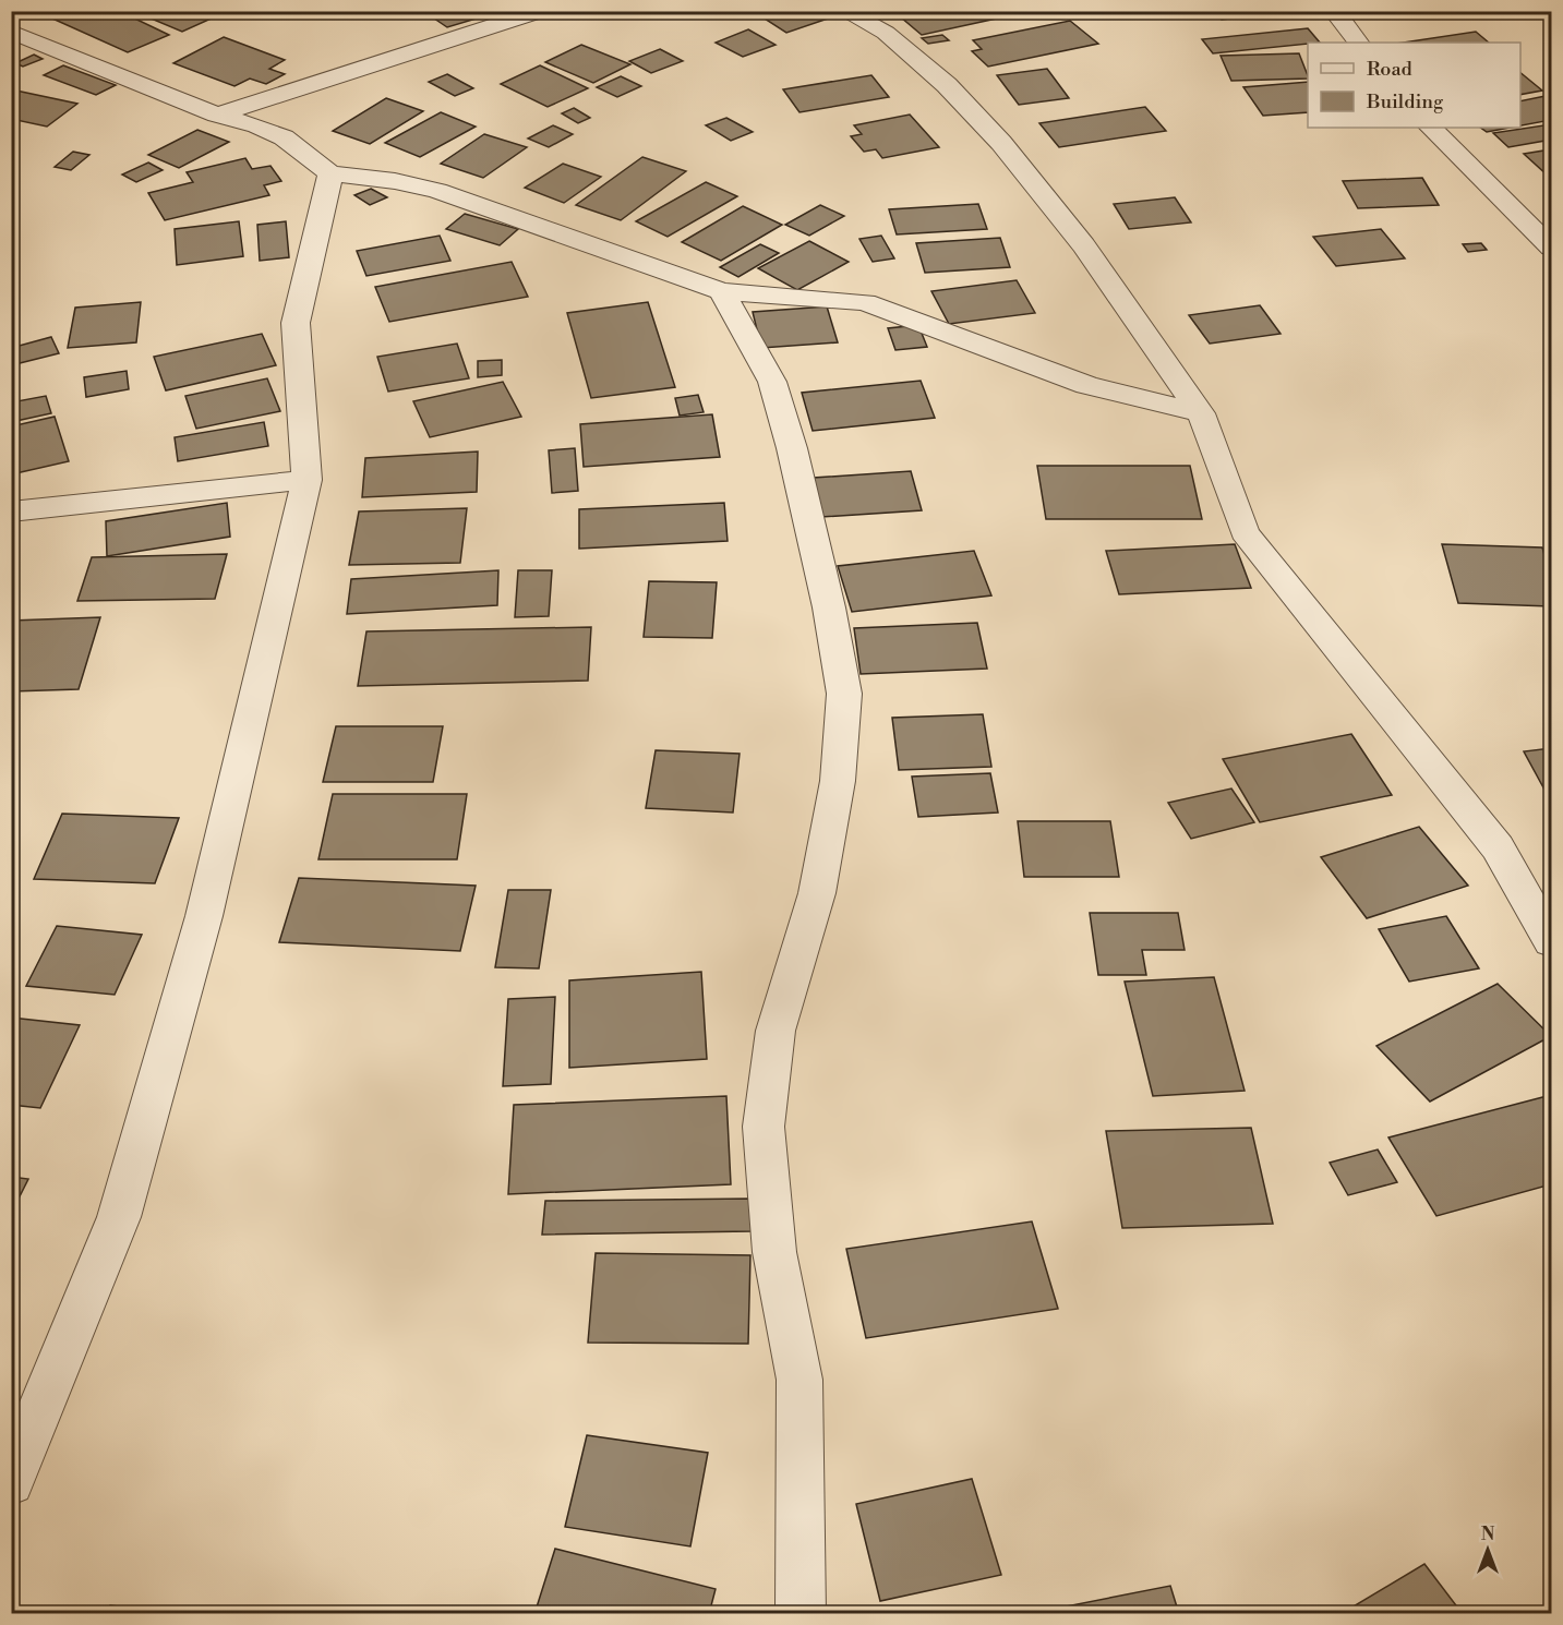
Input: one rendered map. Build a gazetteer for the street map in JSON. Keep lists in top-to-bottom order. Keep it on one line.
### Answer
{"legend":["Road","Building"],"north":"top"}
